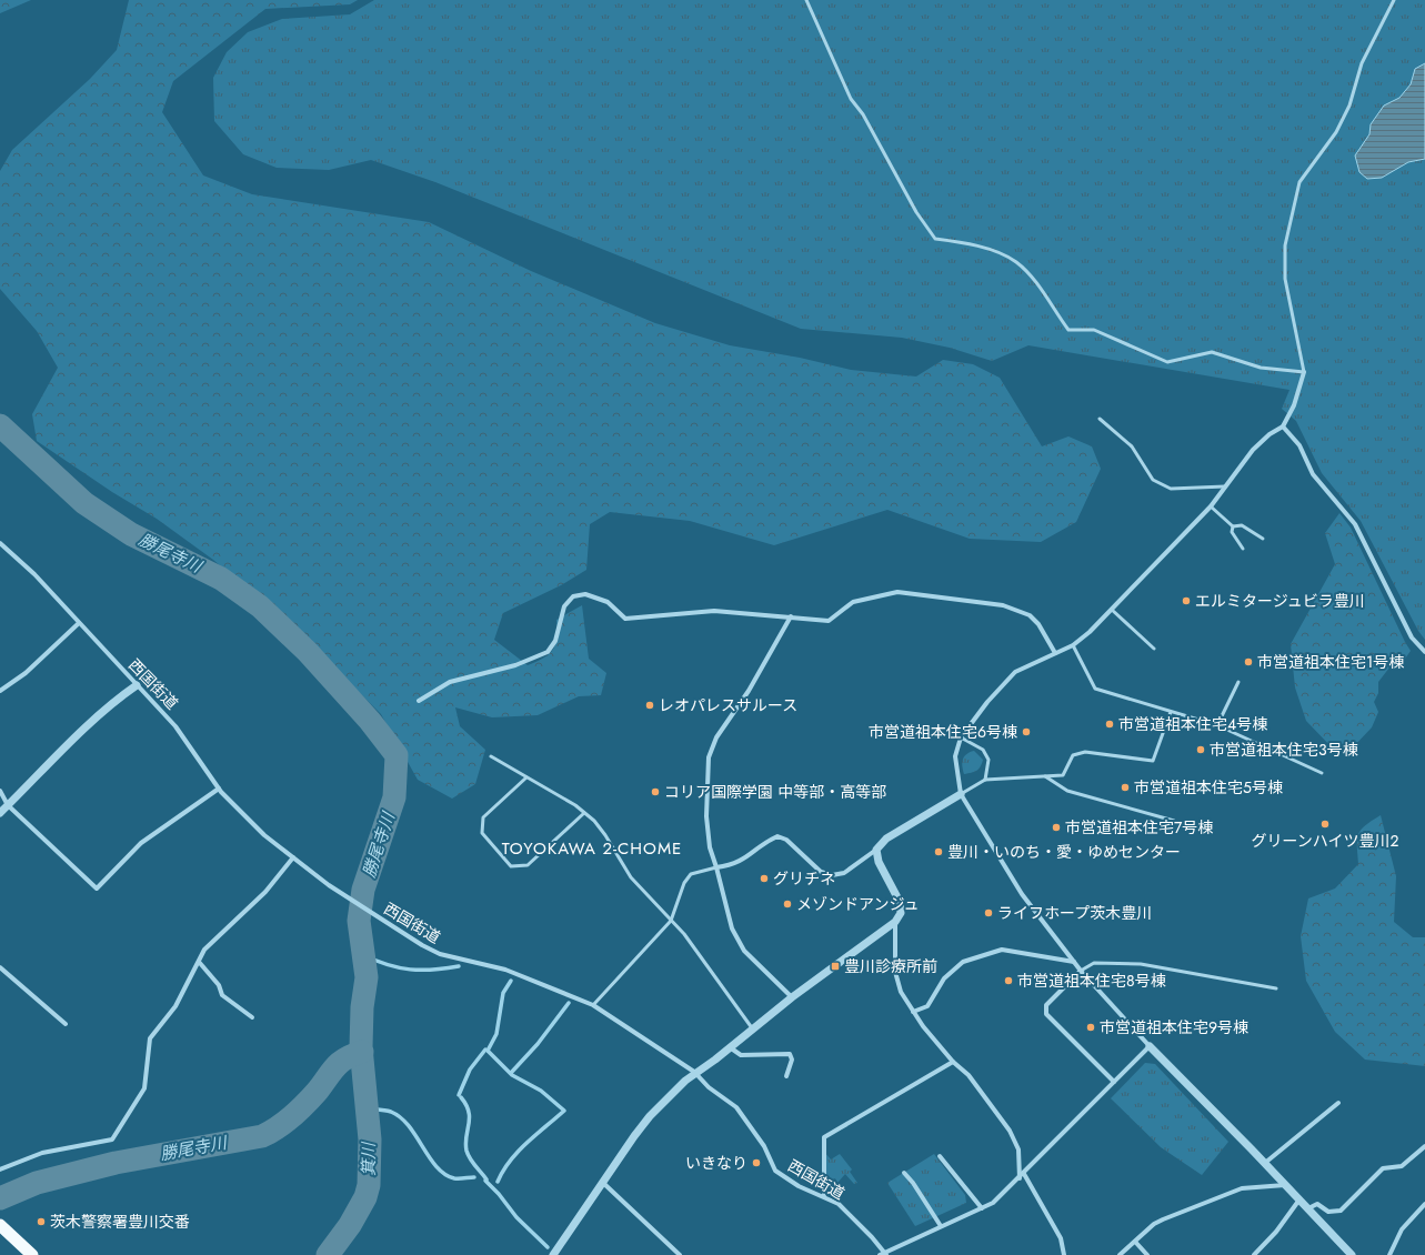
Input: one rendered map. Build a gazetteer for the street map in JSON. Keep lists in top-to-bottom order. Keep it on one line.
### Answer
{"streets":{"street":["西国街道"]},"districts":["TOYOKAWA 2-CHOME"],"water":["勝尾寺川","箕川"],"places":{"other":["エルミタージュビラ豊川","市営道祖本住宅1号棟","レオパレスサルース","市営道祖本住宅4号棟","市営道祖本住宅6号棟","市営道祖本住宅3号棟","市営道祖本住宅5号棟","コリア国際学園 中等部・高等部","グリーンハイツ豊川2","市営道祖本住宅7号棟","豊川・いのち・愛・ゆめセンター","グリチネ","メゾンドアンジュ","ライフホープ茨木豊川","市営道祖本住宅8号棟","市営道祖本住宅9号棟","いきなり","茨木警察署豊川交番"],"transit":["豊川診療所前"]}}
